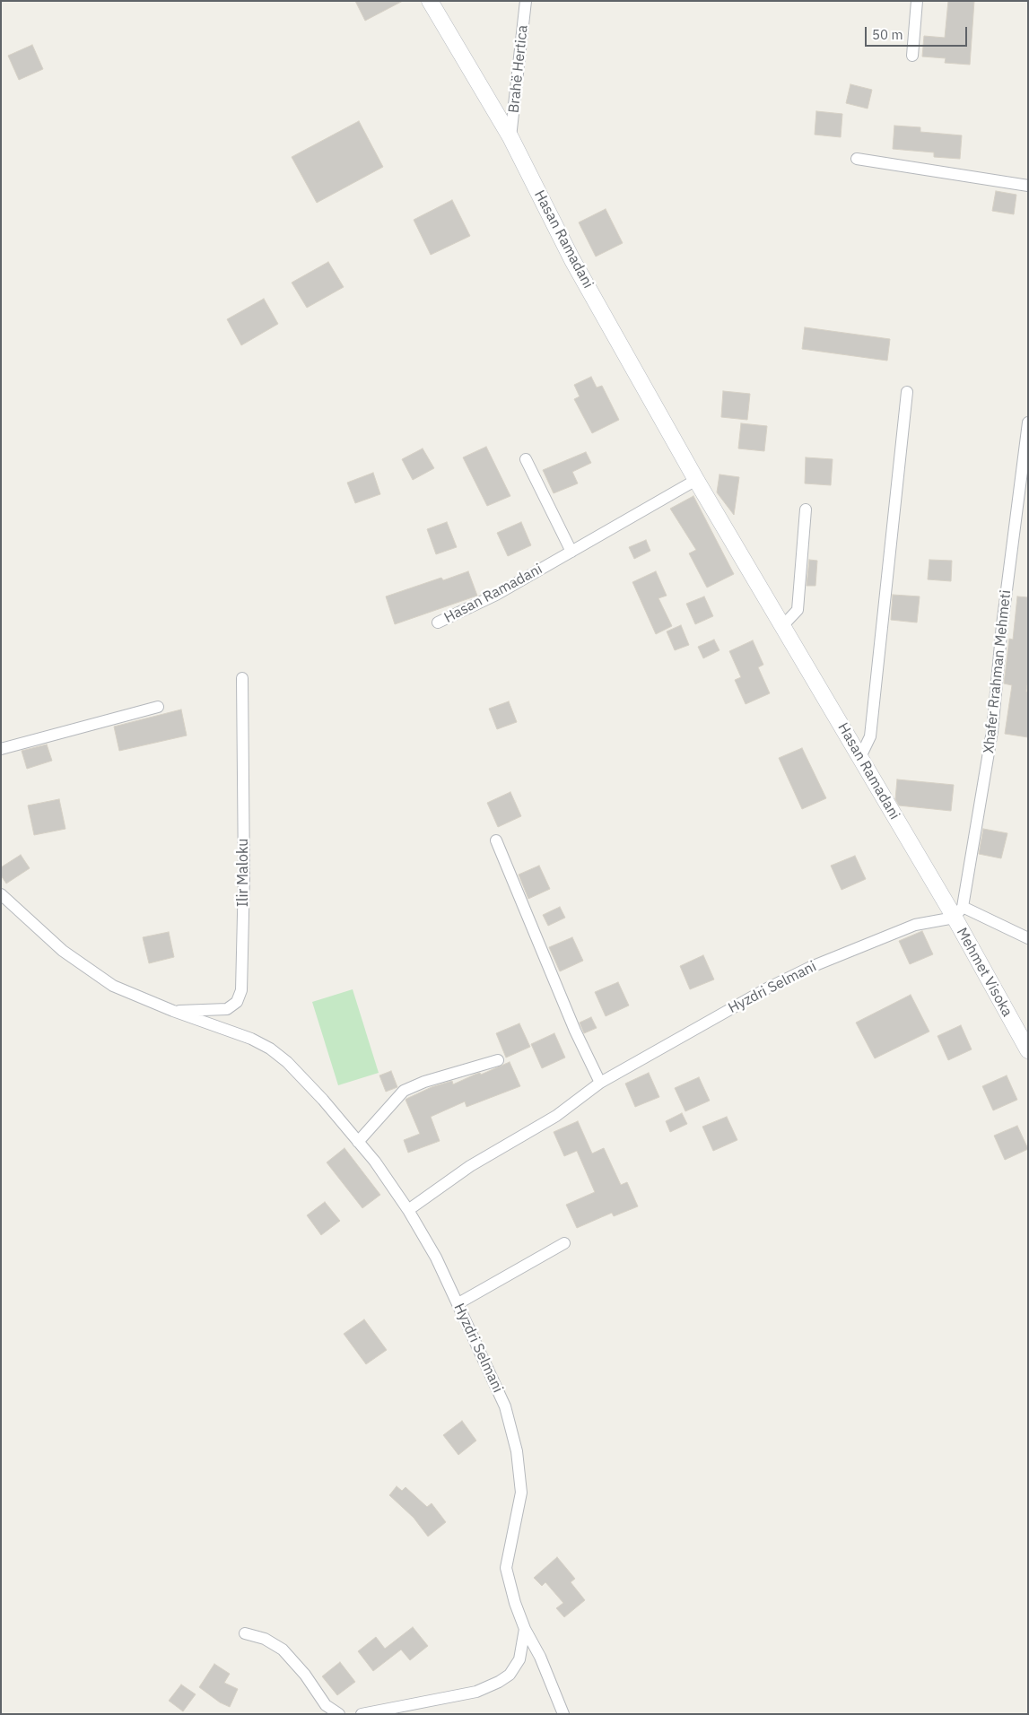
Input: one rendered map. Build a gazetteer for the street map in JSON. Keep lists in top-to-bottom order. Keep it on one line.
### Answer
{"streets":{"main road":["Hasan Ramadani","Mehmet Visoka"],"street":["Brahë Hertica","Xhafer Rrahman Mehmeti","Ilir Maloku","Hyzdri Selmani"]},"crossings":[["Brahë Hertica","Hasan Ramadani"],["Hasan Ramadani","Xhafer Rrahman Mehmeti"],["Hasan Ramadani","Mehmet Visoka"],["Hasan Ramadani","Hyzdri Selmani"],["Xhafer Rrahman Mehmeti","Mehmet Visoka"],["Xhafer Rrahman Mehmeti","Hyzdri Selmani"],["Ilir Maloku","Hyzdri Selmani"],["Mehmet Visoka","Hyzdri Selmani"]],"scale_bar":"50 m"}
